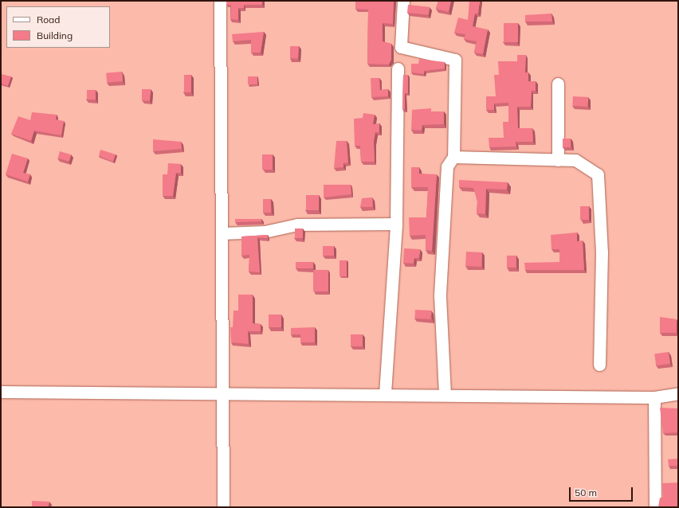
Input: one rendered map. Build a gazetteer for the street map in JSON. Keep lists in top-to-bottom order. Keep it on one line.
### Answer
{"legend":["Road","Building"],"scale_bar":"50 m"}
